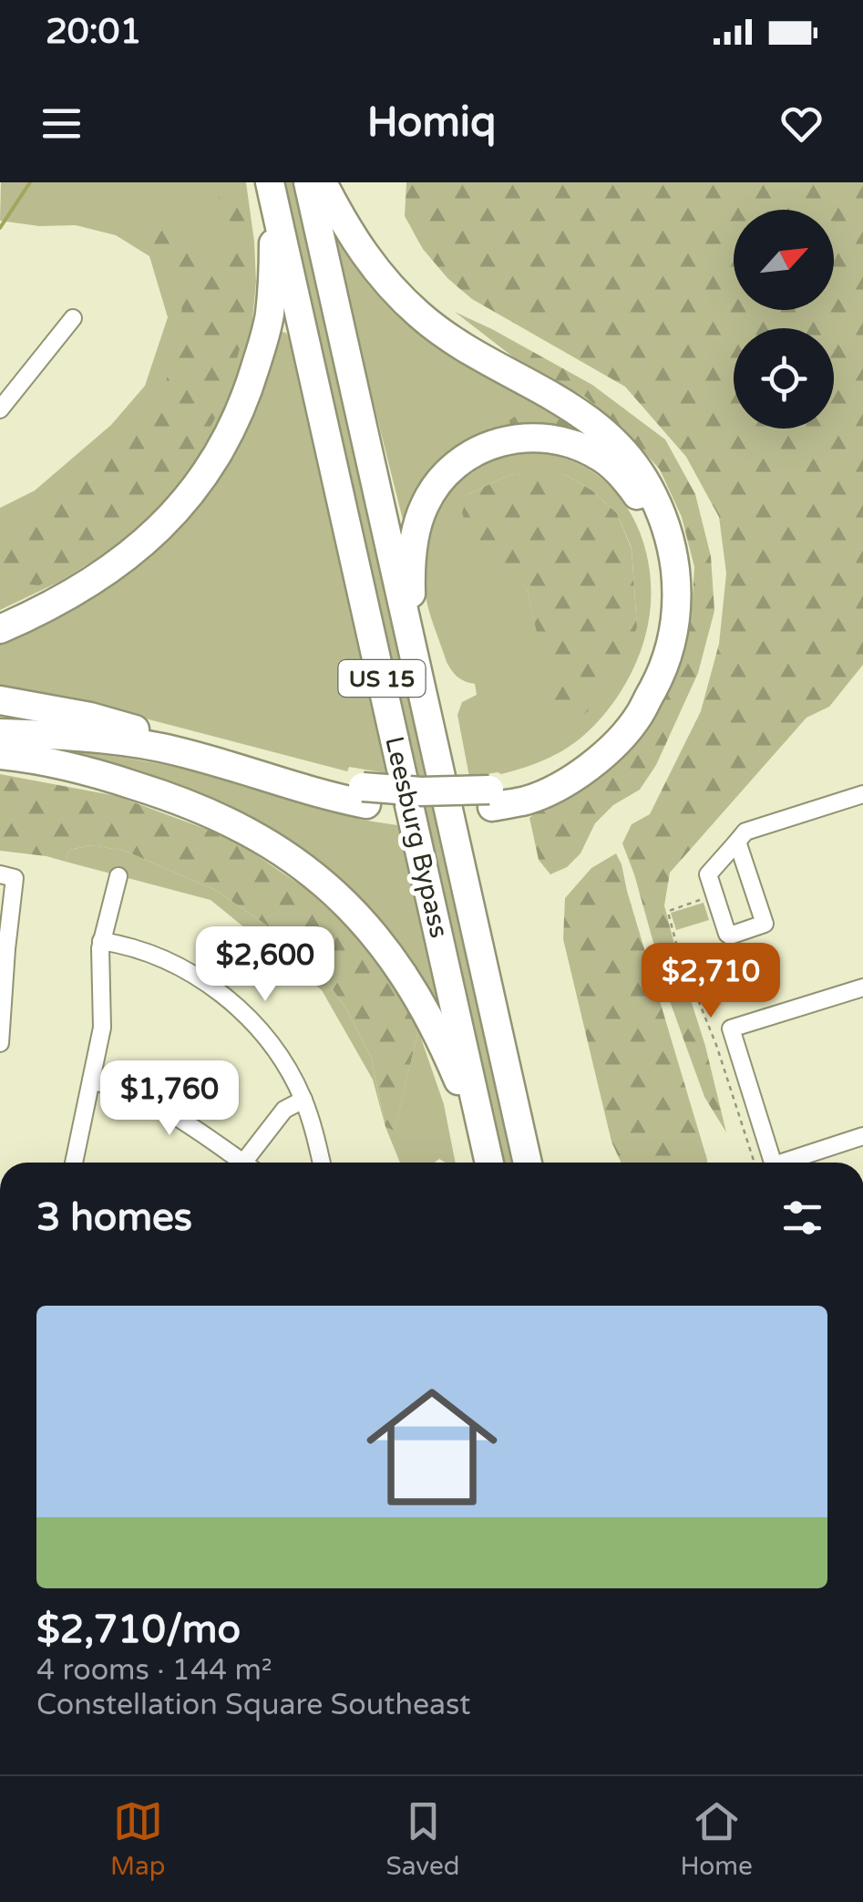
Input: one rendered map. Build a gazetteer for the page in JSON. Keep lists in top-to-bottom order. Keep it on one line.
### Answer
{"streets":{"highway":["US 15","Leesburg Bypass"]},"north":"top right","page":{"status":"20:01","header":"Homiq","price":["$2,600","$2,710","$1,760"],"heading":"3 homes","list":[{"name":"$2,710/mo","note":"4 rooms · 144 m² · Constellation Square Southeast"}],"tabs":["Map","Saved","Home"]}}
